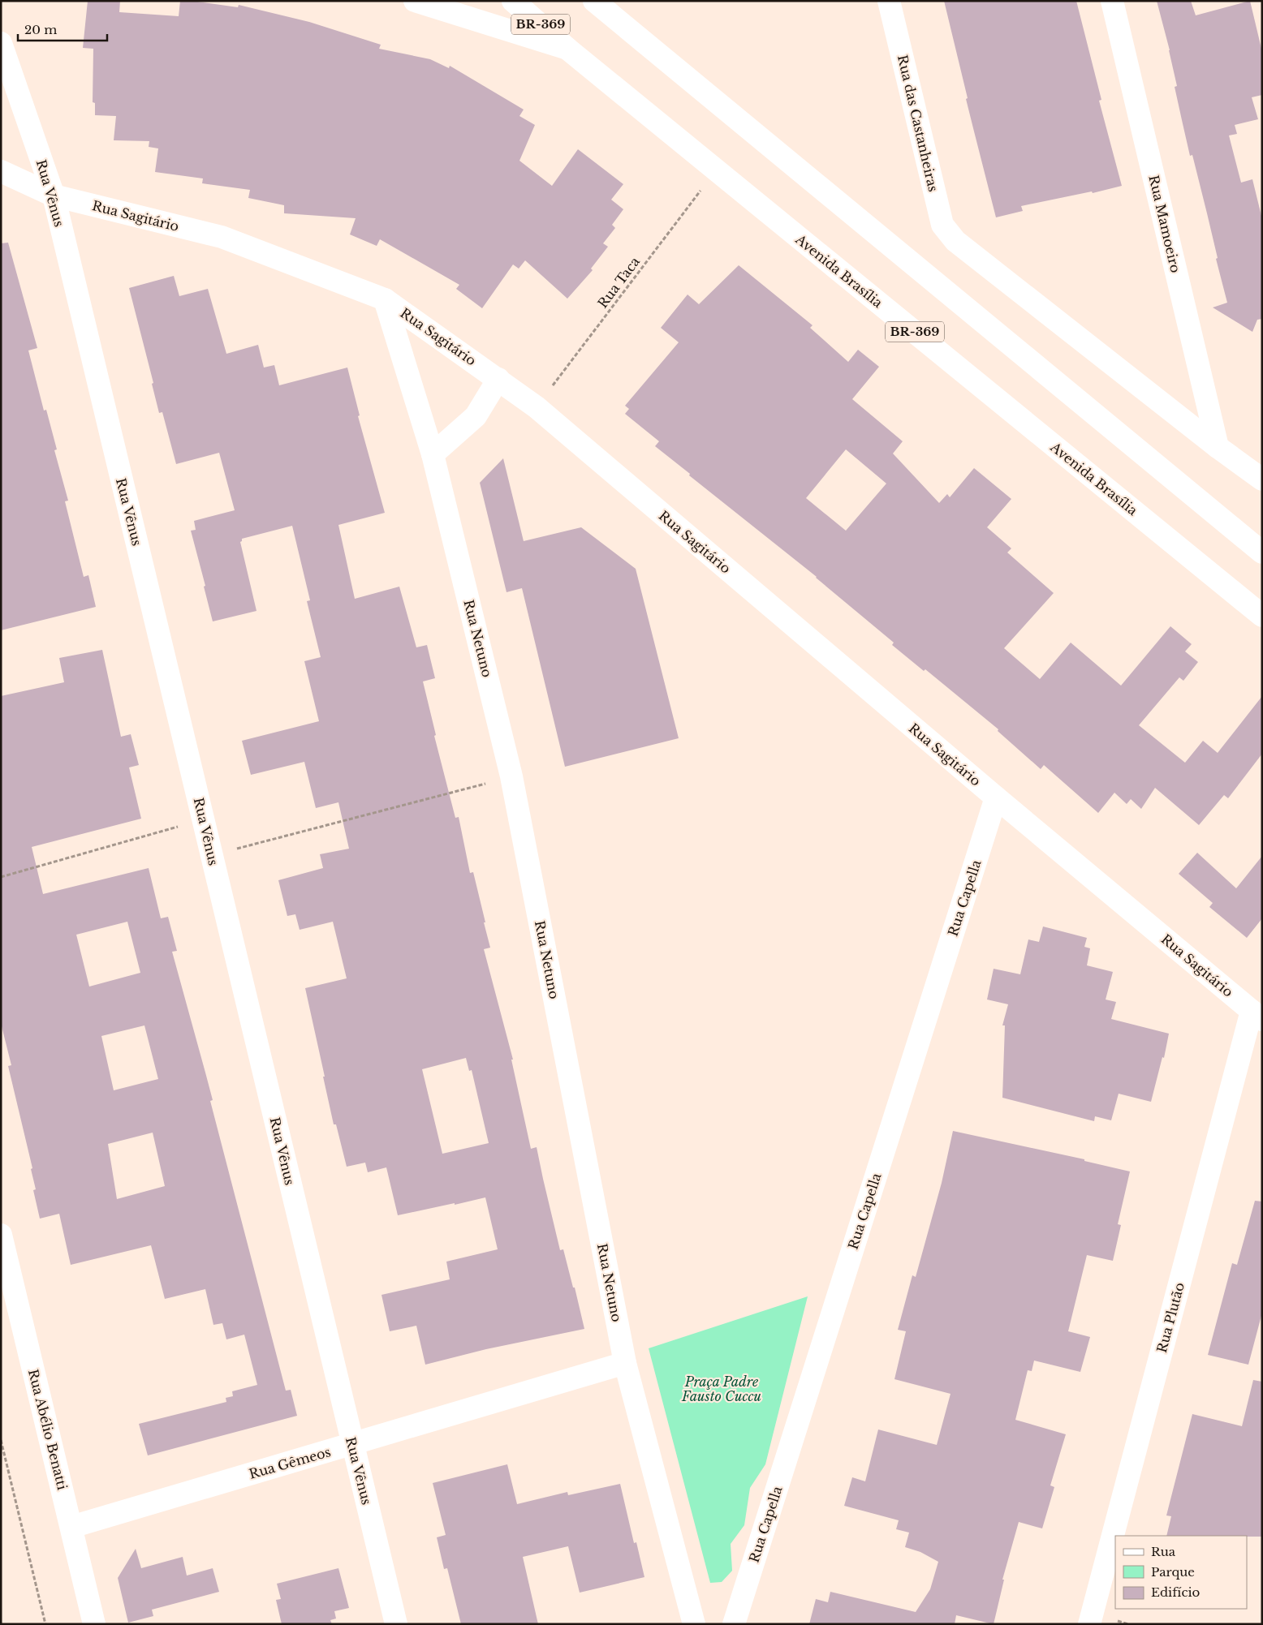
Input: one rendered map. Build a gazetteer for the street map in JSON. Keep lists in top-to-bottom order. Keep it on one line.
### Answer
{"streets":{"main road":["BR-369","Rua das Castanheiras","Rua Vênus","Rua Sagitário","Rua Mamoeiro","Avenida Brasília","Rua Netuno","Rua Capella","Rua Plutão","Rua Abélio Benatti","Rua Gêmeos"],"path":["Rua Taca"]},"crossings":[["Rua das Castanheiras","Rua Mamoeiro"],["Rua Vênus","Rua Sagitário"],["Rua Vênus","Rua Gêmeos"],["Rua Sagitário","Rua Taca"],["Rua Sagitário","Rua Netuno"],["Rua Sagitário","Rua Capella"],["Rua Sagitário","Rua Plutão"],["Avenida Brasília","Rua Taca"],["Rua Netuno","Rua Gêmeos"],["Rua Abélio Benatti","Rua Gêmeos"]],"parks":["Praça Padre Fausto Cuccu"],"legend":["Rua","Parque","Edifício"],"scale_bar":"20 m"}
